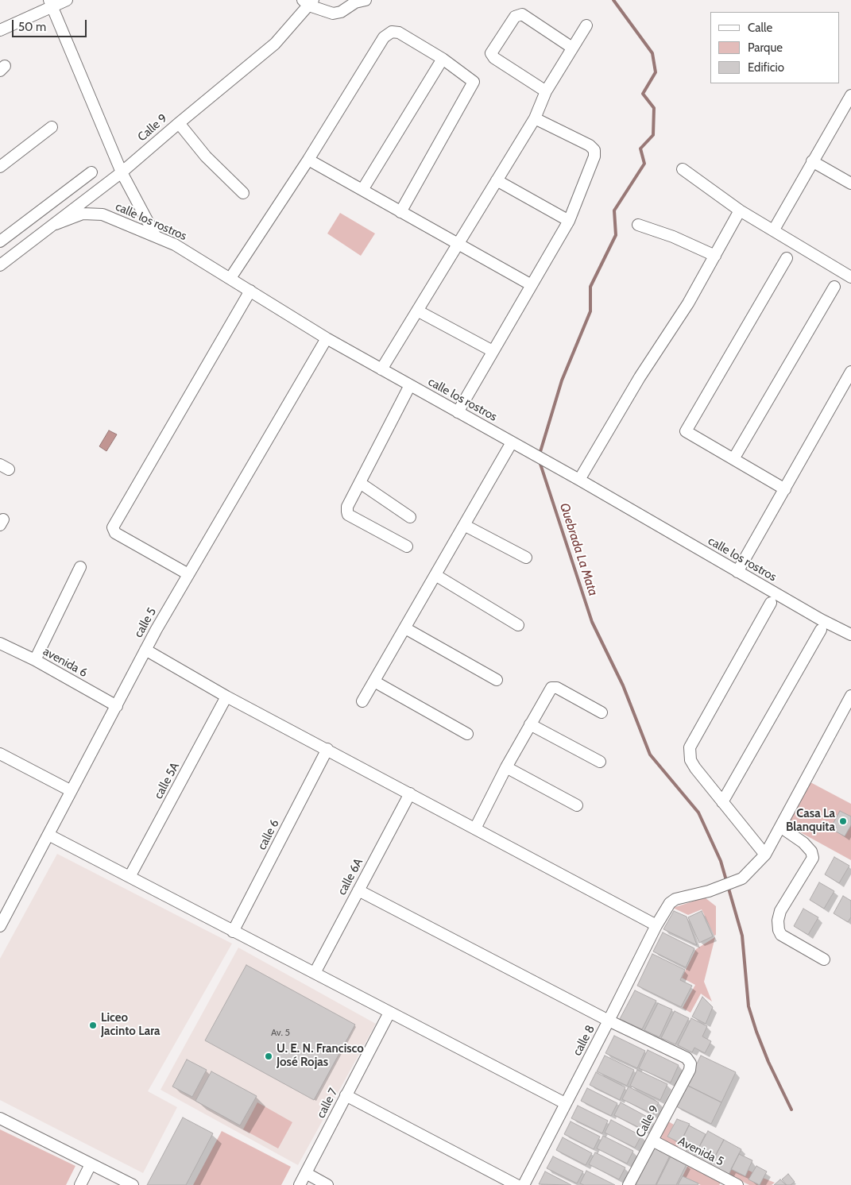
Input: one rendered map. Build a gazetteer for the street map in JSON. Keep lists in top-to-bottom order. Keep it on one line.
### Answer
{"streets":{"street":["Calle 9","calle los rostros","calle 5","avenida 6","calle 5A","calle 6","calle 6A","calle 8","calle 7","Avenida 5"]},"crossings":[["Calle 9","calle los rostros"],["Calle 9","calle 8"],["Calle 9","Avenida 5"],["calle los rostros","calle 5"],["calle 5","avenida 6"]],"water":["Quebrada La Mata"],"places":["Casa La Blanquita","Liceo Jacinto Lara","U. E. N. Francisco José Rojas"],"house_numbers":["Av. 5"],"legend":["Calle","Parque","Edificio"],"scale_bar":"50 m"}
